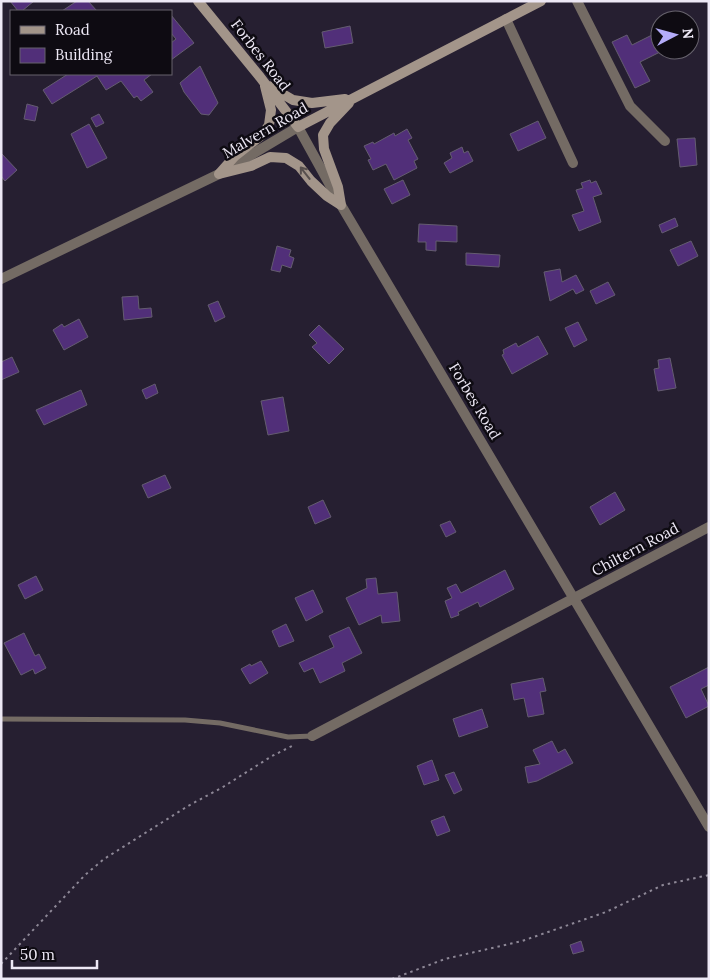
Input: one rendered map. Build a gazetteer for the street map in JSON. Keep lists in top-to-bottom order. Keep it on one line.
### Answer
{"streets":{"main road":["Forbes Road","Malvern Road"],"street":["Chiltern Road"]},"crossings":[["Forbes Road","Malvern Road"],["Forbes Road","Chiltern Road"]],"legend":["Road","Building"],"scale_bar":"50 m","north":"right"}
